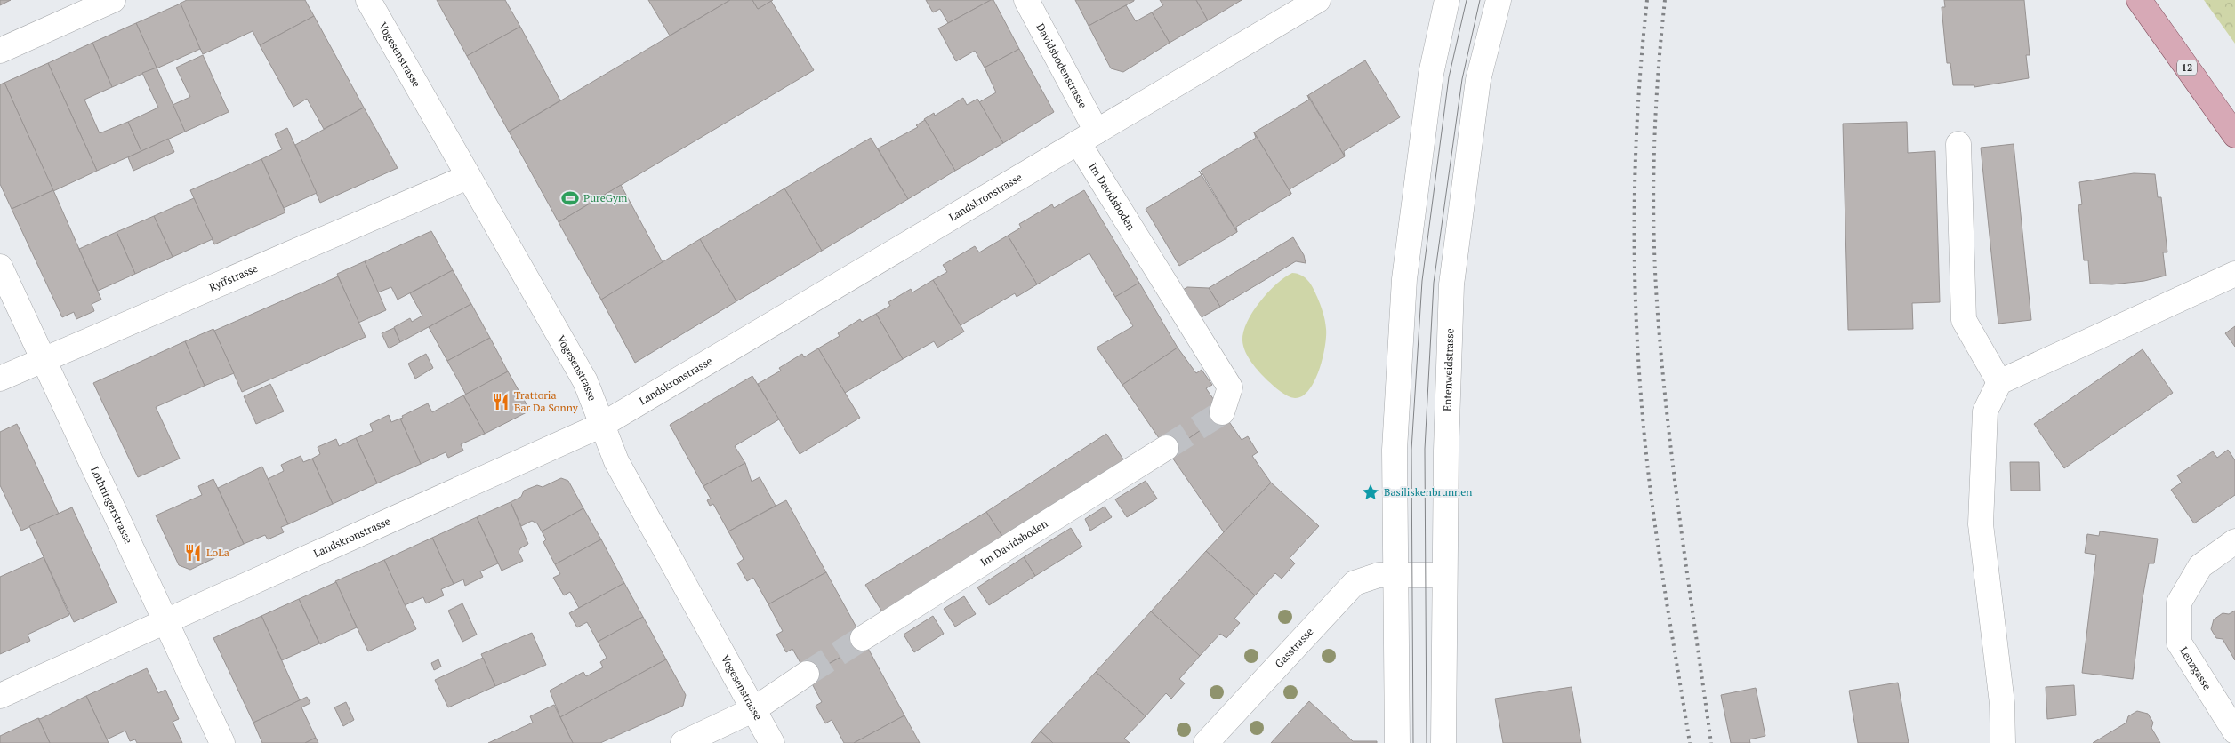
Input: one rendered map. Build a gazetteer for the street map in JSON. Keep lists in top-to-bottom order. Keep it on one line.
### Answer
{"streets":{"main road":["12"],"street":["Vogesenstrasse","Davidsbodenstrasse","Landskronstrasse","Im Davidsboden","Ryffstrasse","Entenweidstrasse","Lothringerstrasse","Gasstrasse","Lenzgasse"]},"crossings":[["Vogesenstrasse","Landskronstrasse"],["Vogesenstrasse","Ryffstrasse"],["Davidsbodenstrasse","Landskronstrasse"],["Davidsbodenstrasse","Im Davidsboden"],["Landskronstrasse","Im Davidsboden"],["Landskronstrasse","Lothringerstrasse"],["Ryffstrasse","Lothringerstrasse"],["Entenweidstrasse","Gasstrasse"]],"places":{"sports":["PureGym"],"restaurant":["Trattoria Bar Da Sonny","LoLa"],"place":["Basiliskenbrunnen"]}}
